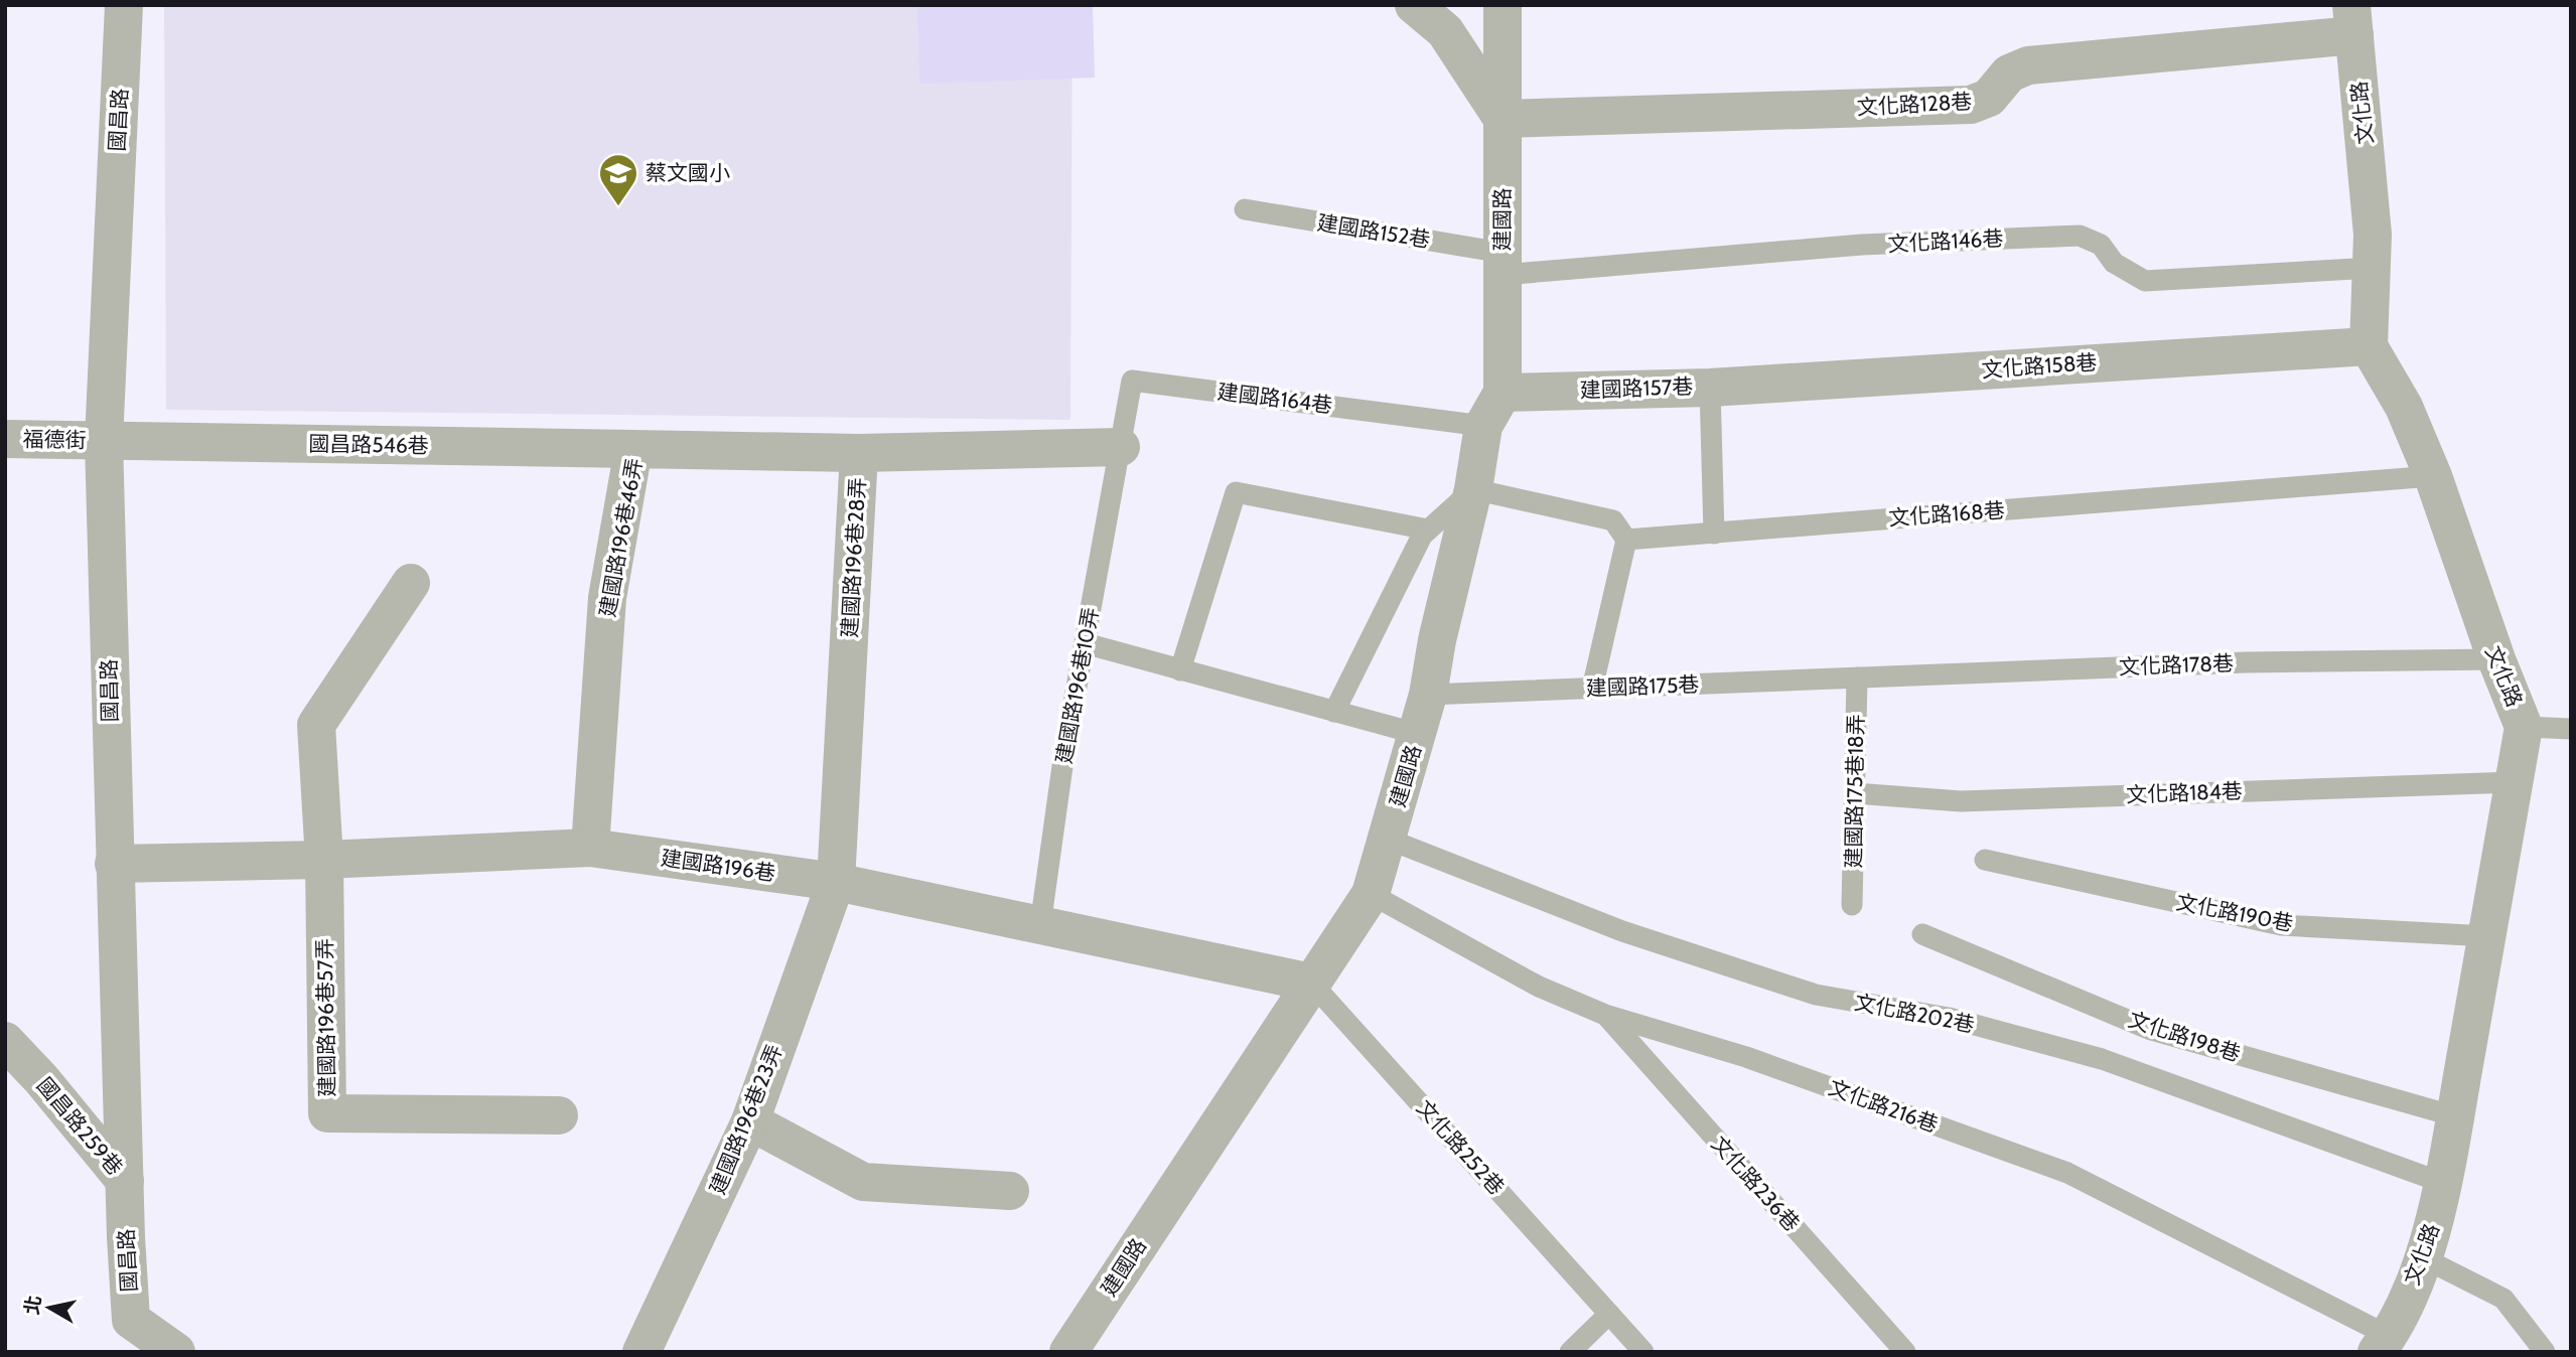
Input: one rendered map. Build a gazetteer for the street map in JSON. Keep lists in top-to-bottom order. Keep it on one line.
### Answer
{"streets":{"street":["文化路128巷","文化路","國昌路","建國路","文化路158巷","建國路157巷","福德街","國昌路546巷","建國路196巷46弄","建國路196巷28弄","建國路196巷","建國路196巷57弄","建國路196巷23弄","國昌路259巷"],"lane":["建國路152巷","文化路146巷","建國路164巷","文化路168巷","文化路178巷","建國路196巷10弄","建國路175巷","建國路175巷18弄","文化路184巷","文化路190巷","文化路202巷","文化路198巷","文化路216巷","文化路252巷","文化路236巷"]},"crossings":[["文化路128巷","文化路"],["文化路128巷","建國路"],["文化路","文化路146巷"],["文化路","文化路158巷"],["文化路","文化路168巷"],["文化路","文化路178巷"],["文化路","文化路184巷"],["文化路","文化路190巷"],["文化路","文化路202巷"],["文化路","文化路198巷"],["文化路","文化路216巷"],["國昌路","福德街"],["國昌路","國昌路546巷"],["國昌路","建國路196巷"],["國昌路","國昌路259巷"],["建國路","建國路152巷"],["建國路","文化路146巷"],["建國路","建國路157巷"],["建國路","建國路164巷"],["建國路","建國路175巷"],["建國路","建國路196巷"],["建國路","文化路202巷"],["建國路","文化路216巷"],["建國路","文化路252巷"],["建國路152巷","文化路146巷"],["文化路158巷","建國路157巷"],["建國路157巷","文化路168巷"],["建國路164巷","建國路196巷28弄"],["建國路164巷","建國路196巷10弄"],["福德街","國昌路546巷"],["國昌路546巷","建國路196巷46弄"],["建國路196巷46弄","建國路196巷28弄"],["建國路196巷46弄","建國路196巷"],["建國路196巷28弄","建國路196巷10弄"],["建國路196巷28弄","建國路196巷"],["建國路196巷28弄","建國路196巷23弄"],["文化路178巷","建國路175巷"],["文化路178巷","建國路175巷18弄"],["建國路196巷10弄","建國路196巷"],["建國路175巷","建國路175巷18弄"],["建國路175巷18弄","文化路184巷"],["建國路196巷","建國路196巷57弄"],["建國路196巷","建國路196巷23弄"],["建國路196巷","文化路252巷"],["文化路216巷","文化路236巷"]],"places":{"school or university":["蔡文國小"]},"north":"left"}
